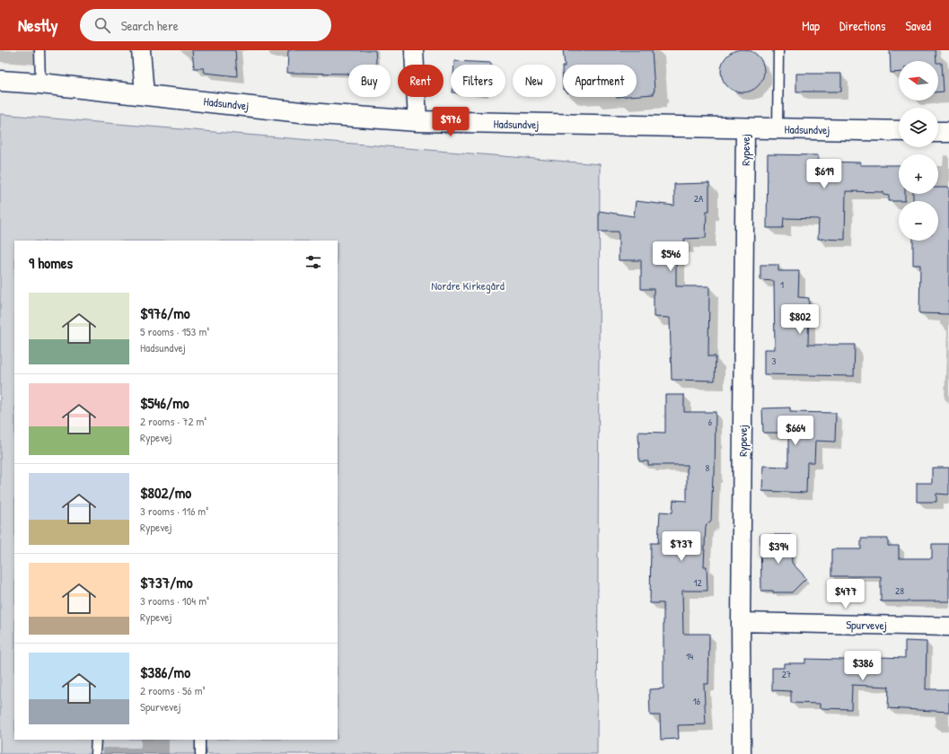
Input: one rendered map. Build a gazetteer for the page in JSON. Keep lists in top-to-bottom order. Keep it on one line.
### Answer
{"streets":{"street":["Hadsundvej","Rypevej","Spurvevej"]},"crossings":[["Hadsundvej","Rypevej"],["Rypevej","Spurvevej"]],"parks":["Nordre Kirkegård"],"house_numbers":["2A","1","3","6","8","12","28","14","27","16"],"north":"left","page":{"header":"Nestly","search":"Search here","nav":["Map","Directions","Saved"],"map_buttons":["+","−"],"chip":["Buy","Rent","Filters","New","Apartment"],"price":["$976","$619","$546","$802","$664","$737","$394","$477","$386"],"heading":"9 homes","list":[{"name":"$976/mo","note":"5 rooms · 153 m² · Hadsundvej"},{"name":"$546/mo","note":"2 rooms · 72 m² · Rypevej"},{"name":"$802/mo","note":"3 rooms · 116 m² · Rypevej"},{"name":"$737/mo","note":"3 rooms · 104 m² · Rypevej"},{"name":"$386/mo","note":"2 rooms · 56 m² · Spurvevej"}]}}
